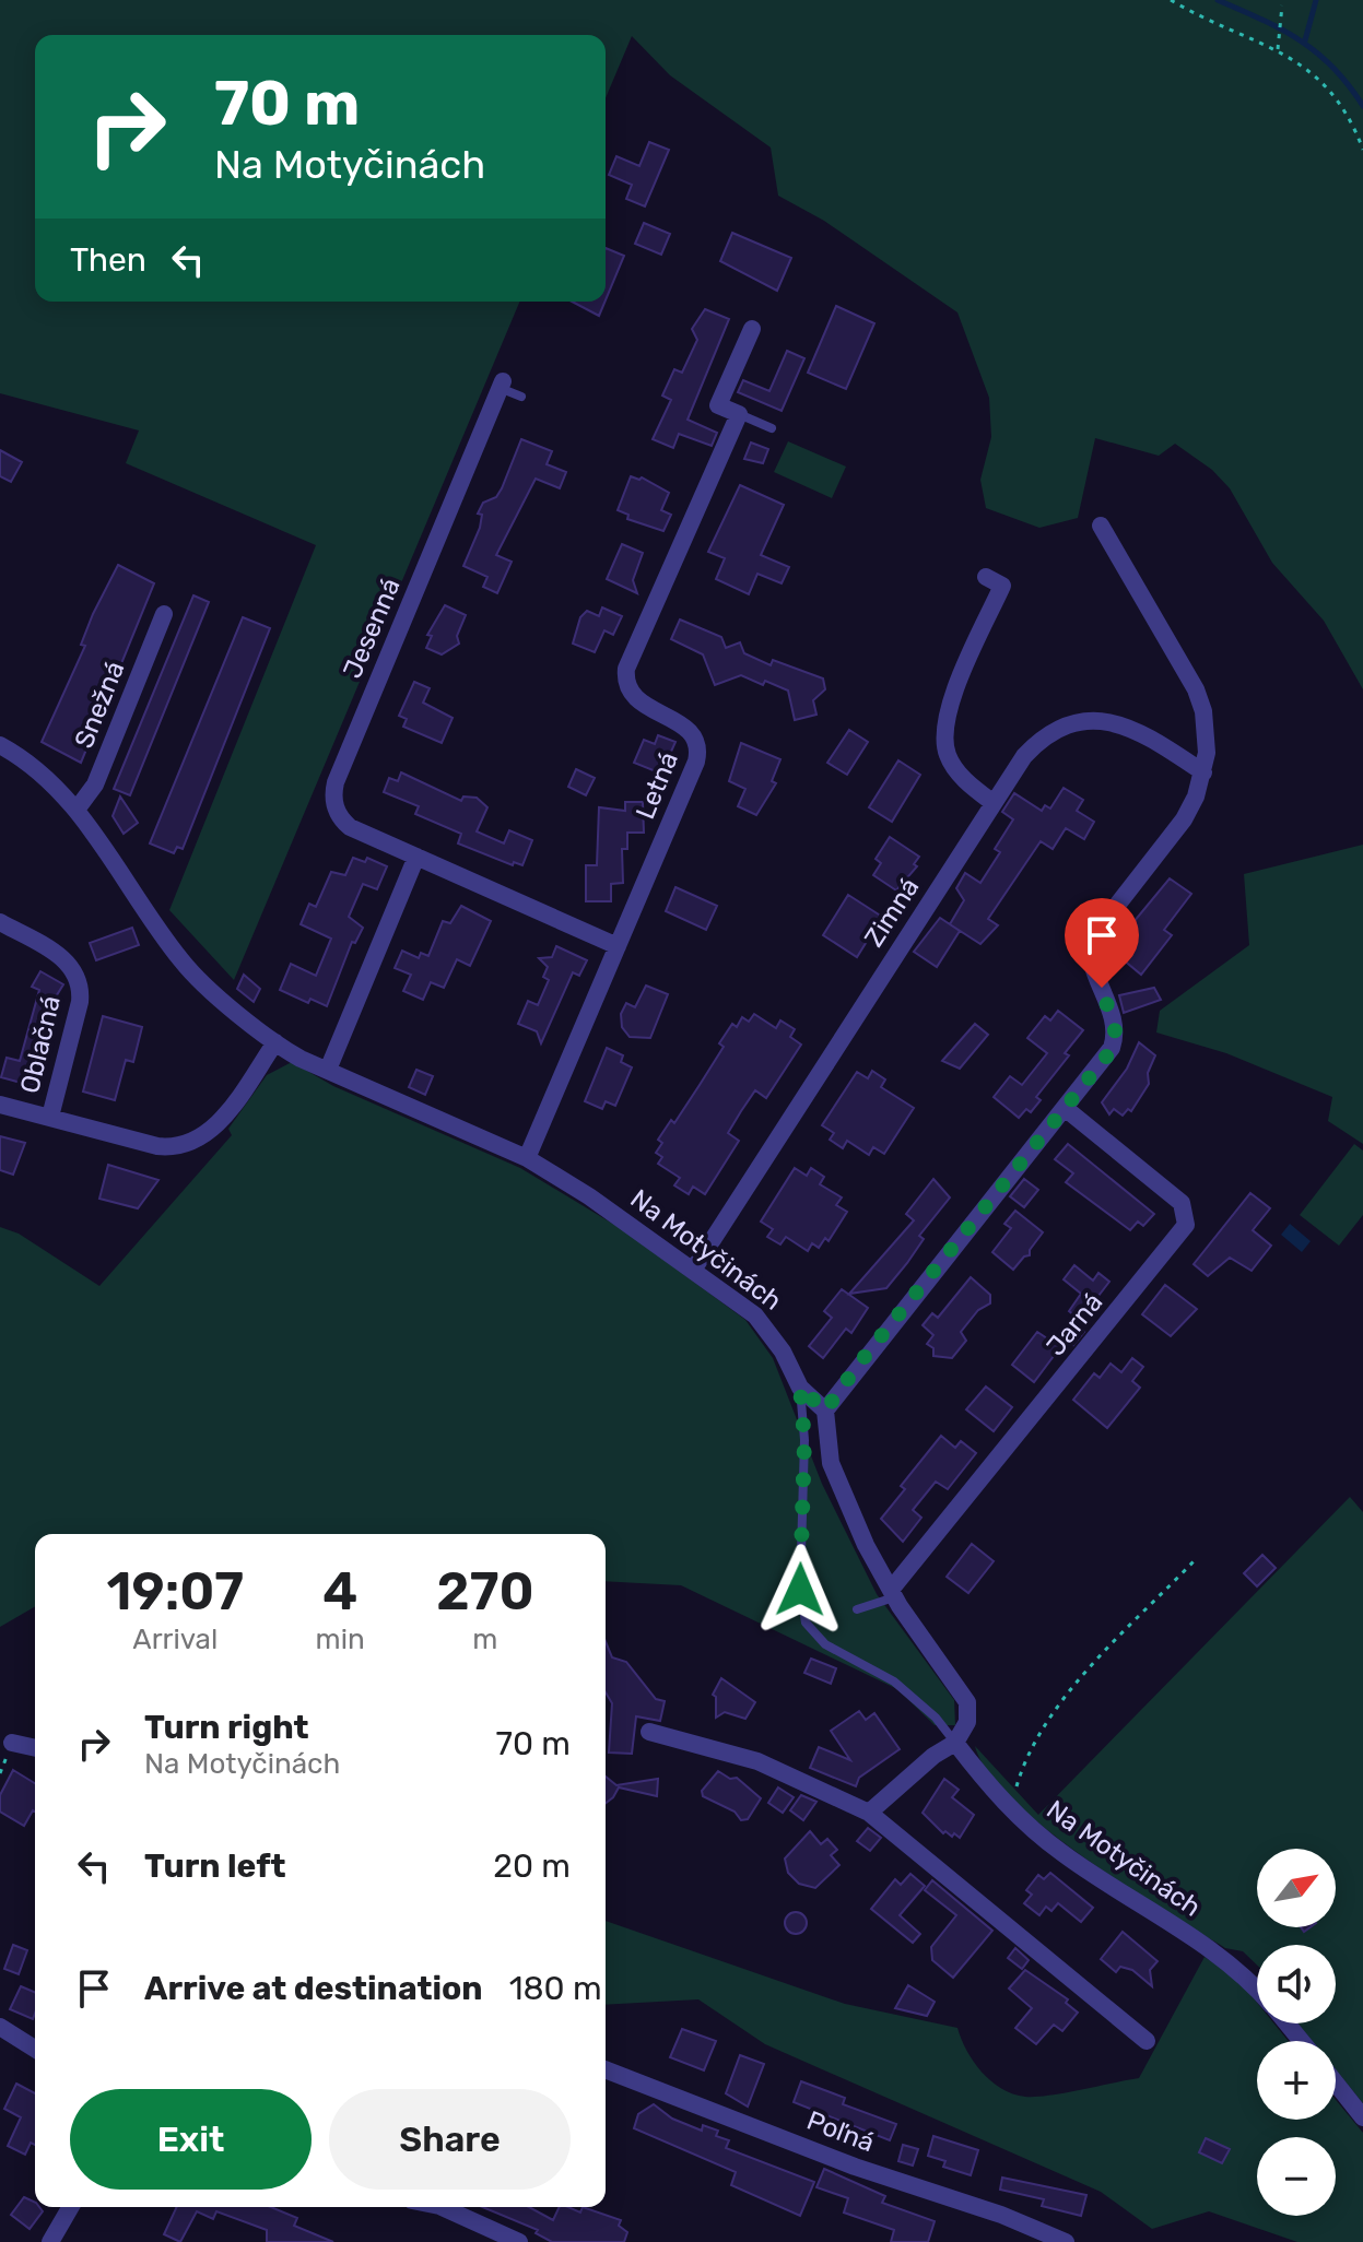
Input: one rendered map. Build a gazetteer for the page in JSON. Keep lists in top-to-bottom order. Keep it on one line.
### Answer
{"streets":{"street":["Jesenná","Snežná","Letná","Zimná","Oblačná","Na Motyčinách","Jarná","Poľná"]},"crossings":[["Jesenná","Letná"],["Snežná","Na Motyčinách"],["Letná","Na Motyčinách"],["Zimná","Na Motyčinách"],["Oblačná","Na Motyčinách"]],"north":"top right","page":{"turn":["70 m","Na Motyčinách"],"then":"Then","eta":["19:07","Arrival","4","min","270","m"],"list":[{"name":"Turn right","note":"Na Motyčinách","value":"70 m"},{"name":"Turn left","value":"20 m"},{"name":"Arrive at destination","value":"180 m"}],"map_buttons":["+","−"],"buttons":["Exit","Share"]}}
